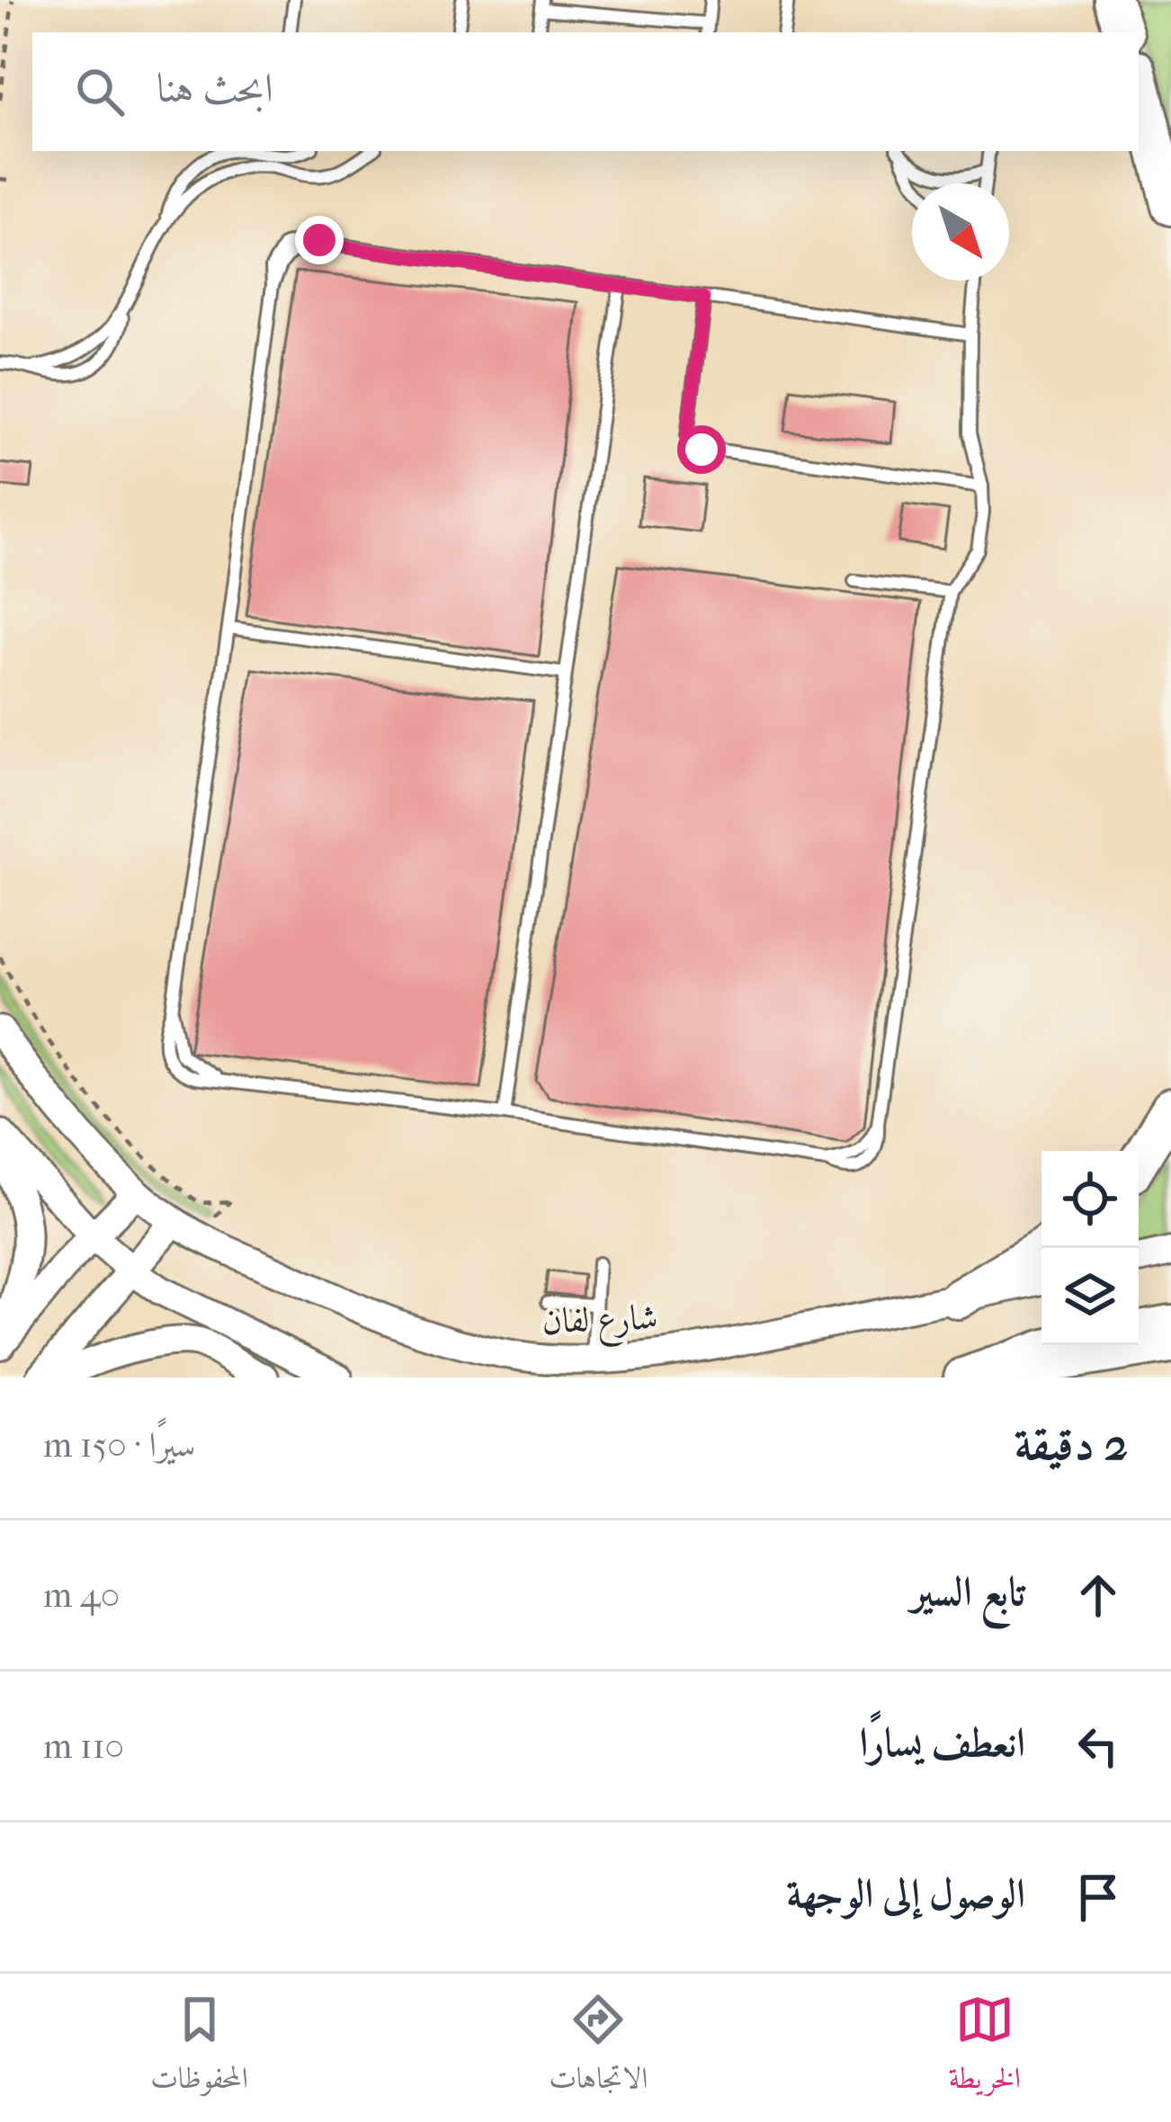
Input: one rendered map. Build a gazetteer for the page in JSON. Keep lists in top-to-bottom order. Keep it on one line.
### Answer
{"streets":{"street":["شارع لفان"]},"north":"bottom right","page":{"search":"ابحث هنا","heading":["2 دقيقة","سيرًا · 150 m"],"list":[["تابع السير","40 m"],["انعطف يسارًا","110 m"],"الوصول إلى الوجهة"],"nav":["الخريطة","الاتجاهات","المحفوظات"]}}
